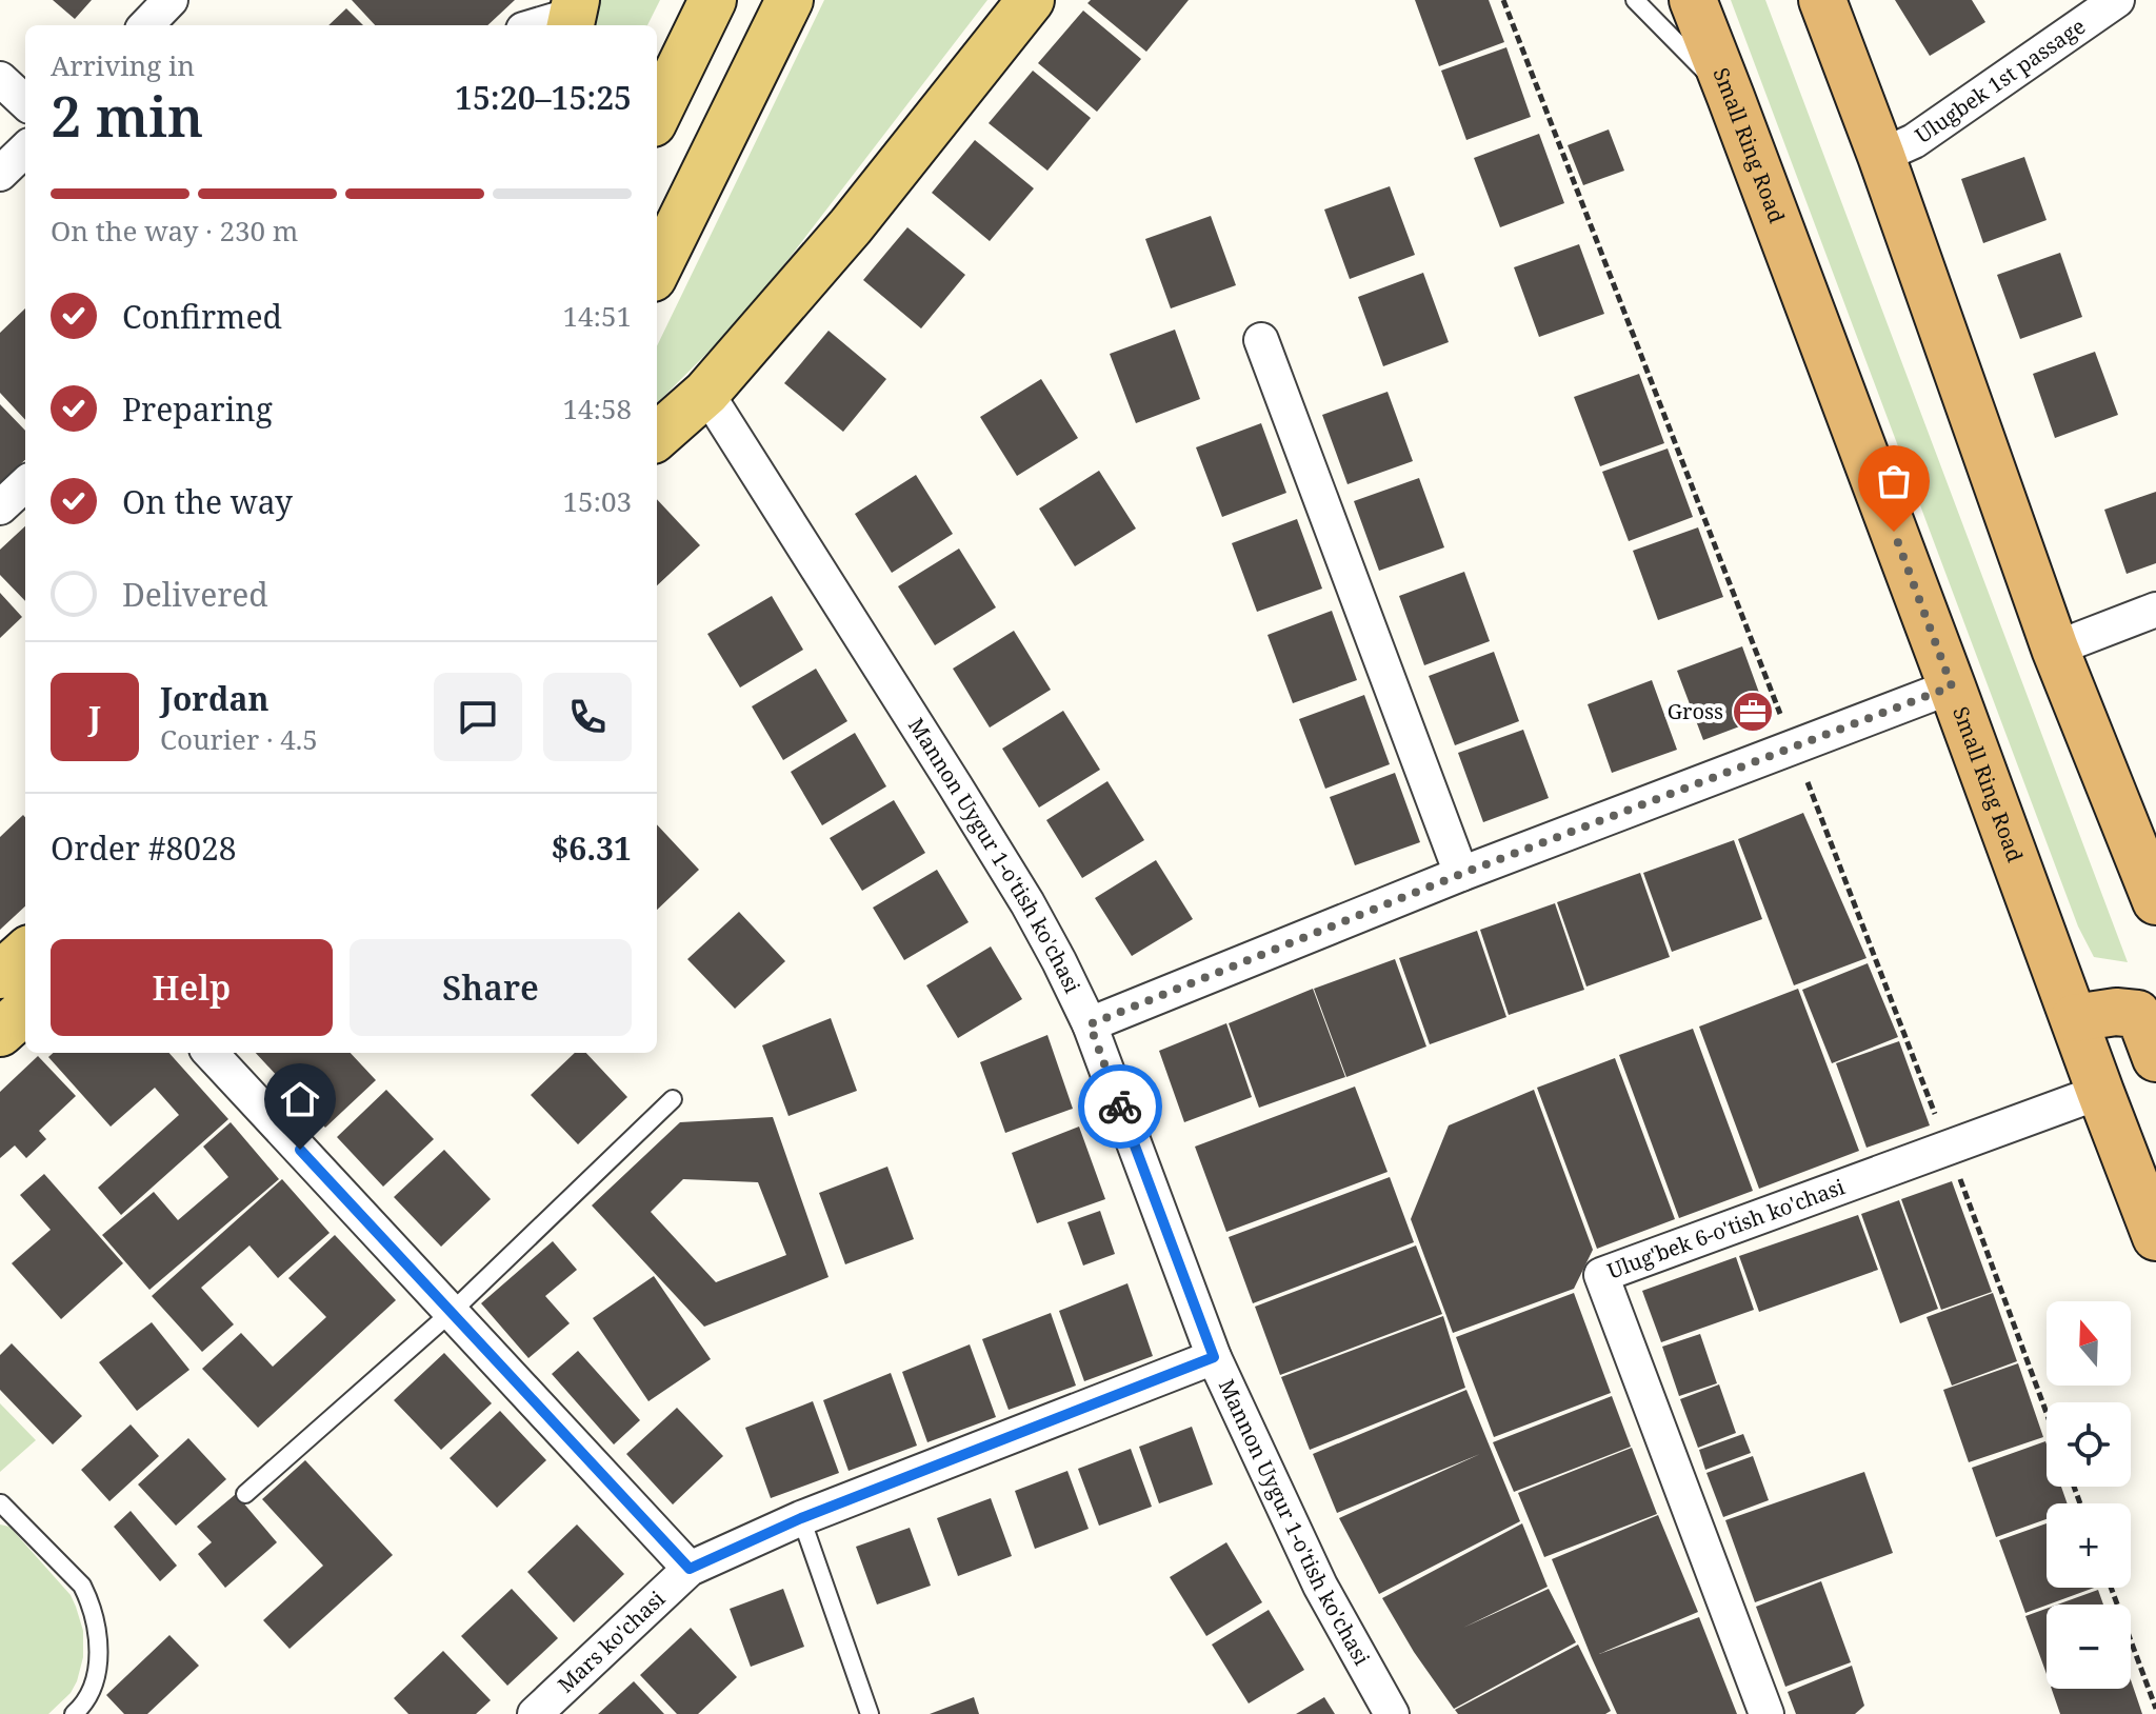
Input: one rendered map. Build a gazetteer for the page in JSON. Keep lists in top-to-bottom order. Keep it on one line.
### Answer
{"streets":{"highway":["Small Ring Road"],"street":["Ulugbek 1st passage","Mannon Uygur 1-o'tish ko'chasi","Ulug'bek 6-o'tish ko'chasi","Mars ko'chasi"]},"crossings":[["Small Ring Road","Ulug'bek 6-o'tish ko'chasi"],["Mannon Uygur 1-o'tish ko'chasi","Mars ko'chasi"]],"places":{"office":["Gross"]},"north":"top","page":{"heading":["2 min","Arriving in","15:20–15:25"],"panel":["Jordan","Courier · 4.5","Order #8028","$6.31"],"bar":"On the way · 230 m","list":[["Confirmed","14:51"],["Preparing","14:58"],["On the way","15:03"],"Delivered"],"round":"J","buttons":["Help","Share"],"map_buttons":["+","−"]}}
